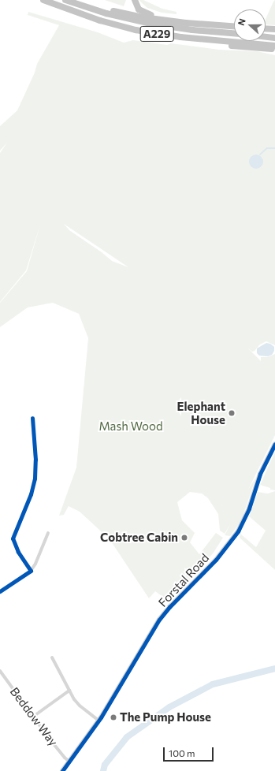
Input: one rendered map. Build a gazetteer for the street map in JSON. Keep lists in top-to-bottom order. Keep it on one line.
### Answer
{"streets":{"highway":["A229"],"street":["Forstal Road","Beddow Way"]},"crossings":[["Forstal Road","Beddow Way"]],"parks":["Mash Wood"],"places":["Elephant House","Cobtree Cabin","The Pump House"],"scale_bar":"100 m","north":"left"}
